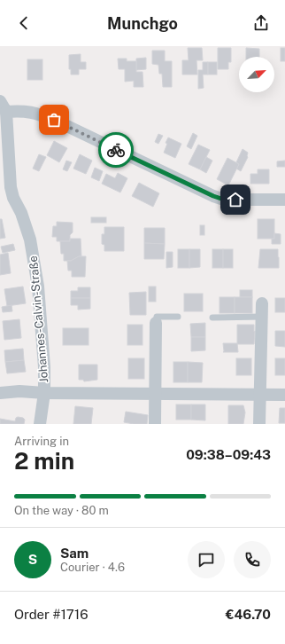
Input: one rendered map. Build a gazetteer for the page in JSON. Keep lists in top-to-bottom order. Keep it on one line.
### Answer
{"streets":{"street":["Johannes-Calvin-Straße"]},"north":"top right","page":{"header":"Munchgo","heading":["2 min","Arriving in","09:38–09:43"],"panel":["Sam","Courier · 4.6","Order #1716","€46.70"],"bar":"On the way · 80 m","round":"S"}}
